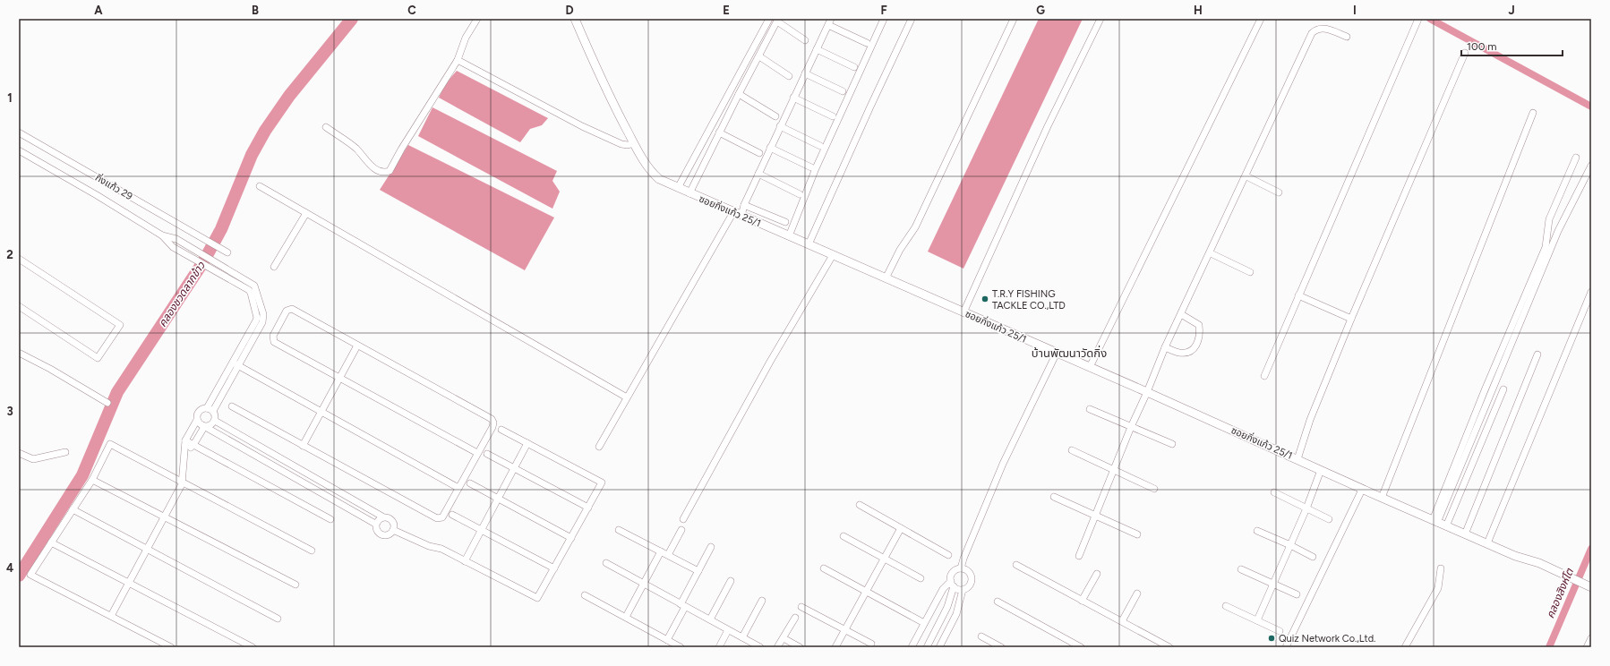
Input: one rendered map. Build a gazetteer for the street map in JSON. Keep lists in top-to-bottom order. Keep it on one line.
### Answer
{"streets":{"street":["กิ่งแก้ว 29","ซอยกิ่งแก้ว 25/1"]},"districts":["บ้านพัฒนาวัดกิ่ง"],"water":["คลองชวดลากข้าว","คลองสิงห์โต"],"places":["T.R.Y FISHING TACKLE CO.,LTD","Quiz Network Co.,Ltd."],"scale_bar":"100 m","grid":{"columns":["A","B","C","D","E","F","G","H","I","J"],"rows":["1","2","3","4"]}}
